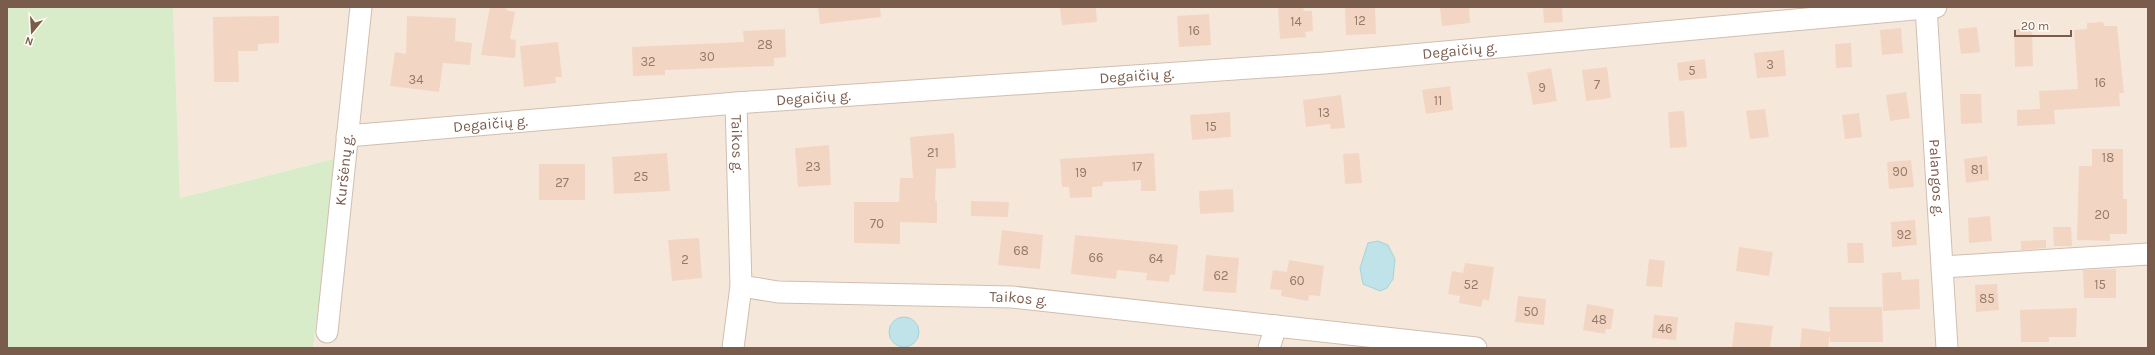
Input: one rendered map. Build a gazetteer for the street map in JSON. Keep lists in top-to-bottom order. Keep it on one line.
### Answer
{"streets":{"street":["Degaičių g.","Taikos g.","Kuršėnų g.","Palangos g."]},"crossings":[["Degaičių g.","Taikos g."],["Degaičių g.","Kuršėnų g."],["Degaičių g.","Palangos g."]],"house_numbers":["12","14","16","28","30","32","3","5","34","16","7","9","11","13","15","21","18","23","17","81","90","19","25","27","20","70","92","68","66","64","2","62","60","52","15","85","50","48","46"],"scale_bar":"20 m","north":"bottom"}
